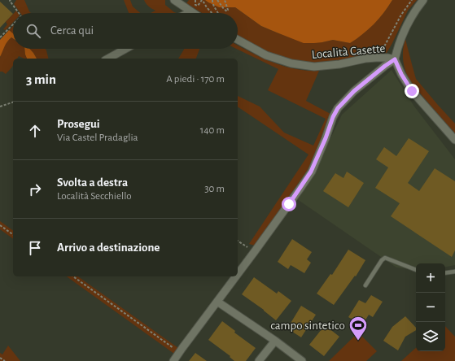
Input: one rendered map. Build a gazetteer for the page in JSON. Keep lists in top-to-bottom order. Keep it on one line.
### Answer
{"streets":{"street":["Località Casette"]},"places":{"sports":["campo sintetico"]},"page":{"search":"Cerca qui","heading":["3 min","A piedi · 170 m"],"list":[["Prosegui","Via Castel Pradaglia","140 m"],["Svolta a destra","Località Secchiello","30 m"],"Arrivo a destinazione"],"map_buttons":["+","−"]}}
